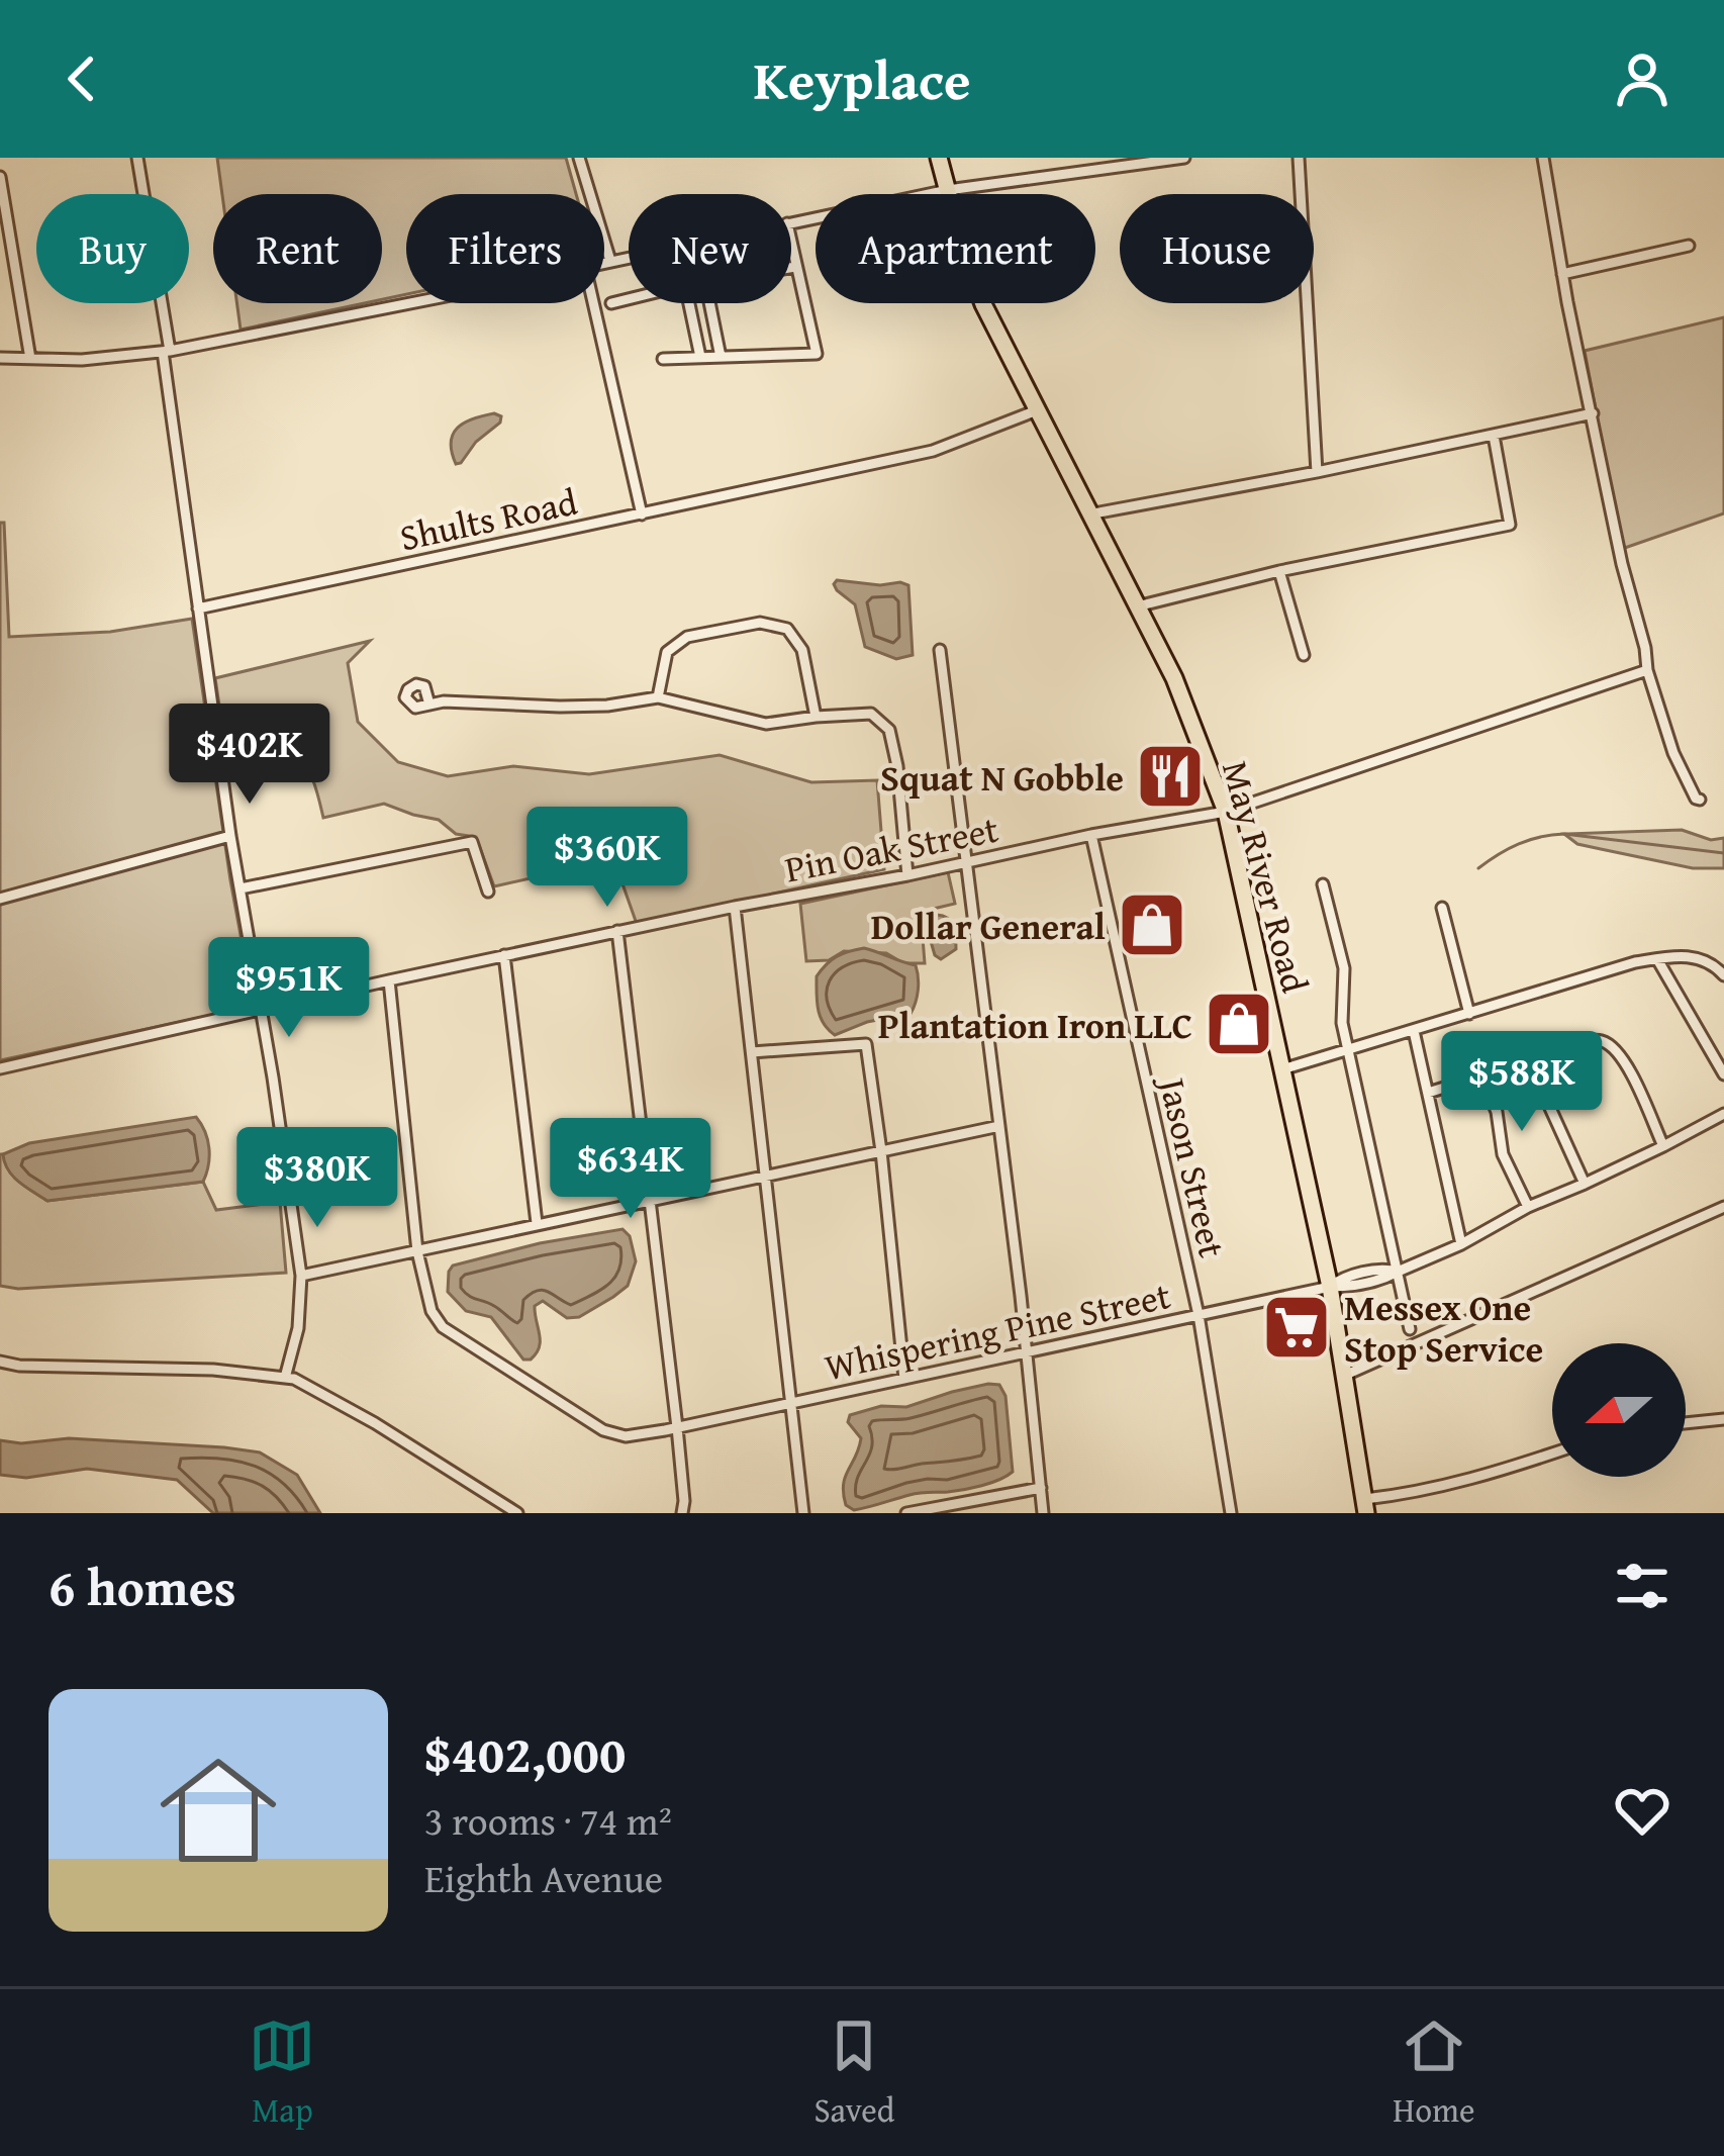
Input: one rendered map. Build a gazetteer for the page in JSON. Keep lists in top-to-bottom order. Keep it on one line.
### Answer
{"streets":{"main road":["May River Road"],"street":["Shults Road","Pin Oak Street","Jason Street","Whispering Pine Street"]},"crossings":[["Shults Road","May River Road"],["Pin Oak Street","May River Road"],["Pin Oak Street","Jason Street"],["Pin Oak Street","Whispering Pine Street"],["May River Road","Whispering Pine Street"],["Jason Street","Whispering Pine Street"]],"places":{"restaurant":["Squat N Gobble"],"shop":["Dollar General","Plantation Iron LLC"],"supermarket":["Messex One Stop Service"]},"north":"left","page":{"header":"Keyplace","chip":["Buy","Rent","Filters","New","Apartment","House"],"price":["$402K","$360K","$951K","$588K","$634K","$380K"],"heading":"6 homes","list":[{"name":"$402,000","note":"3 rooms · 74 m² · Eighth Avenue"}],"tabs":["Map","Saved","Home"]}}
